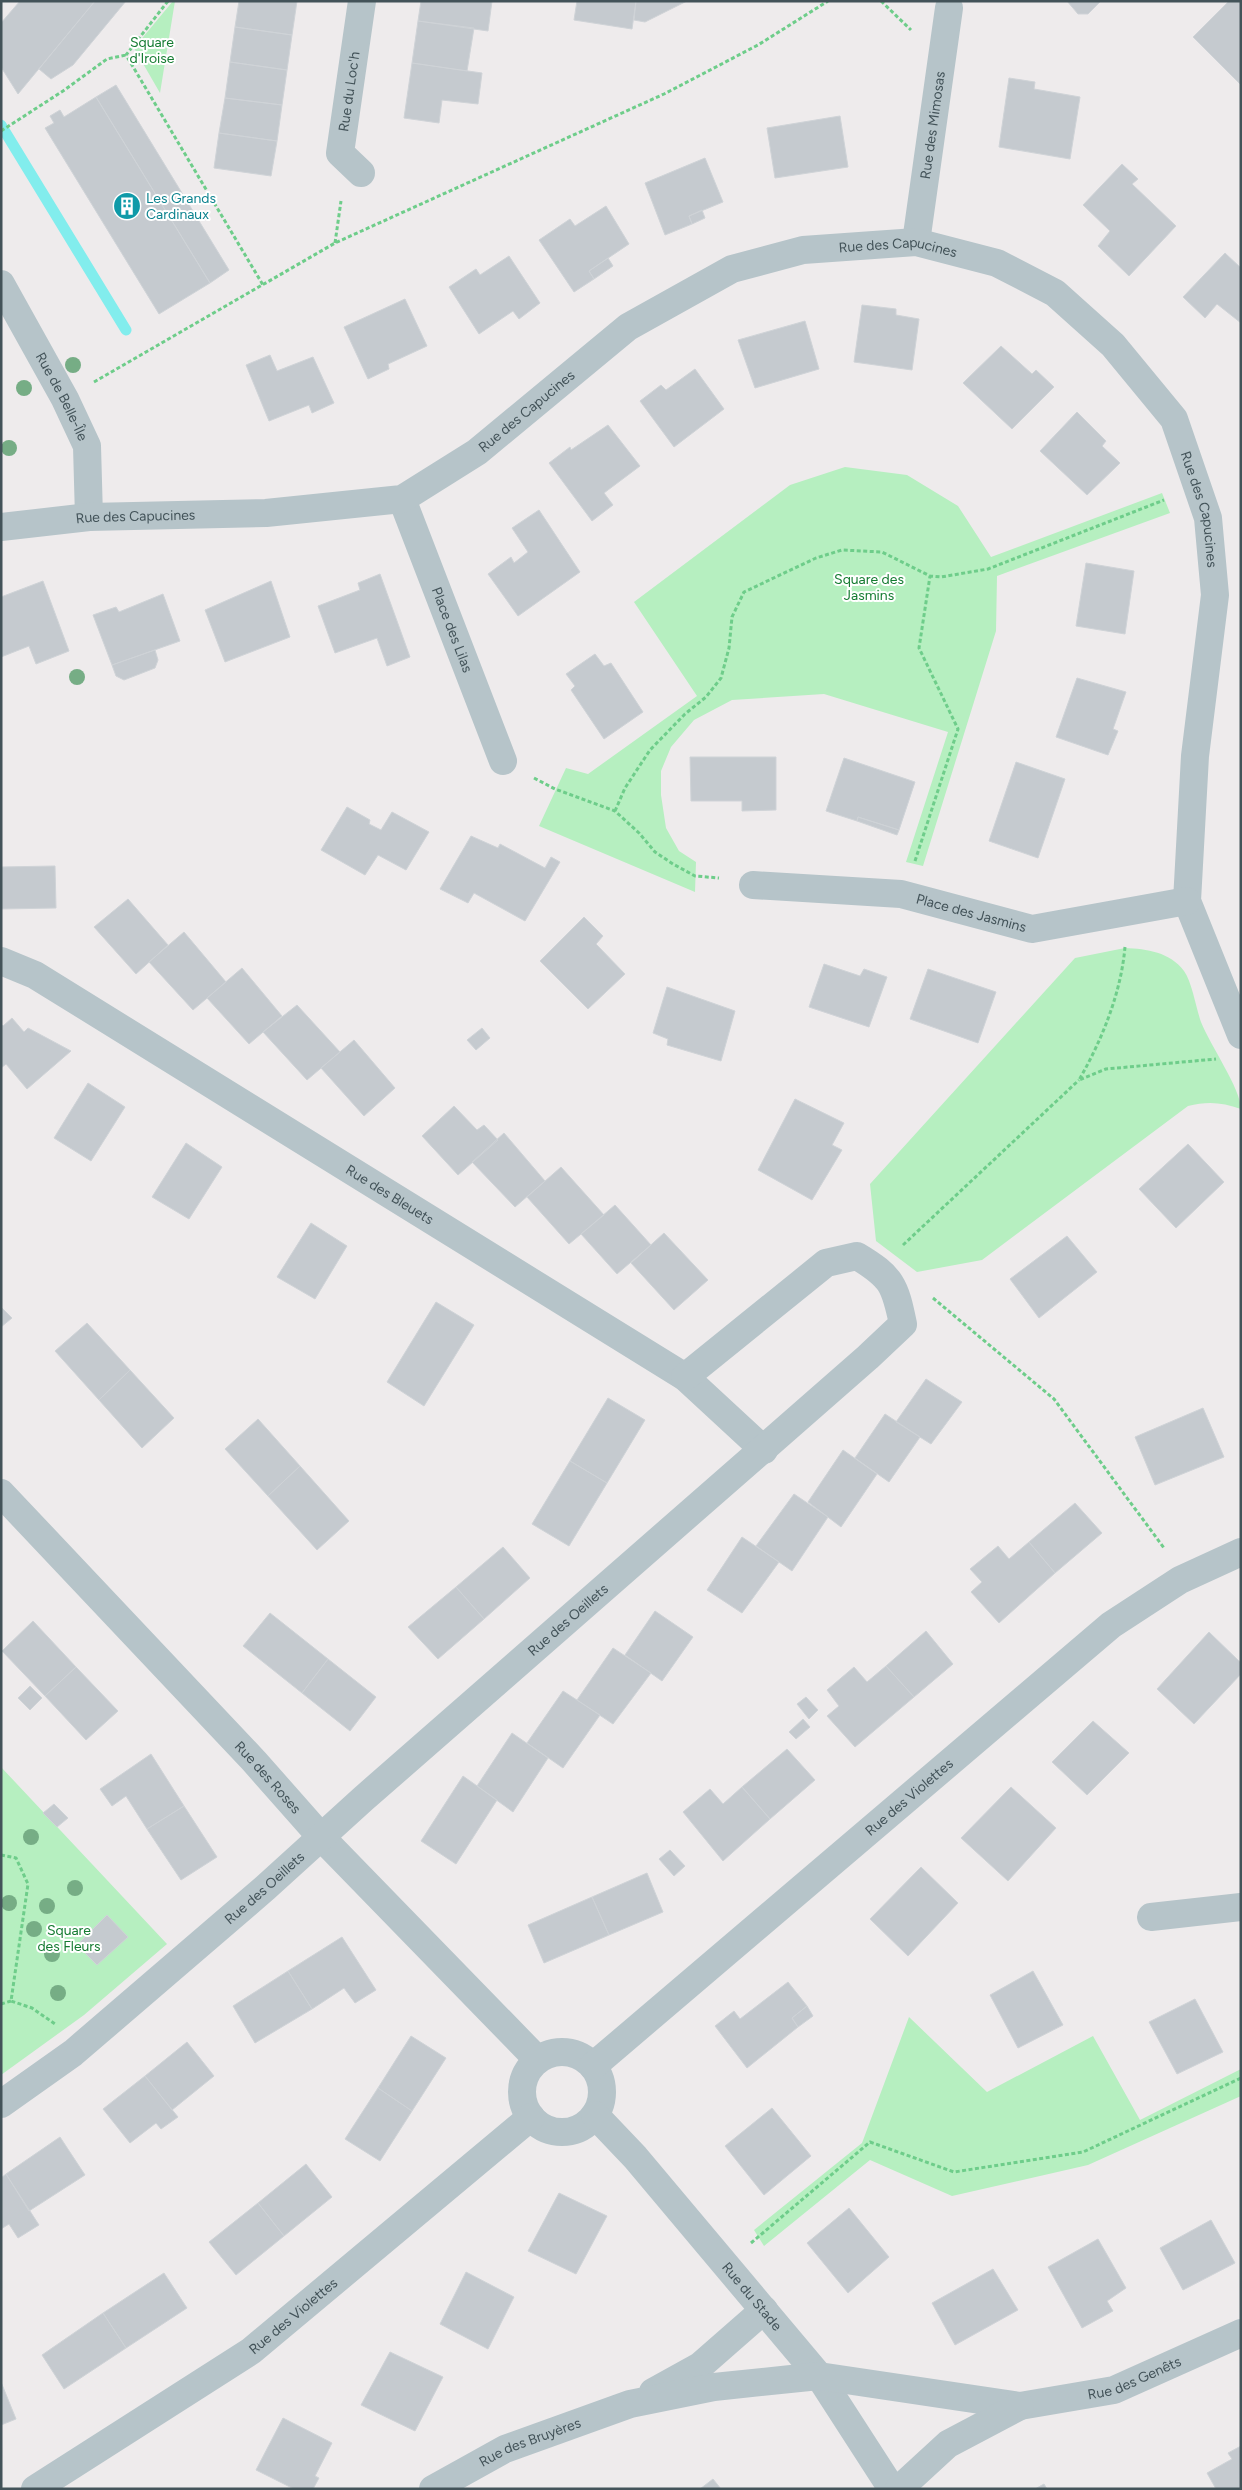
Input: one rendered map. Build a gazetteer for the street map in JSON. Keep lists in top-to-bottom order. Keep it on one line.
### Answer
{"streets":{"street":["Rue du Loc'h","Rue des Mimosas","Rue des Capucines","Rue de Belle-Île","Place des Lilas","Place des Jasmins","Rue des Bleuets","Rue des Oeillets","Rue des Roses","Rue des Violettes","Rue du Stade","Rue des Genêts","Rue des Bruyères"]},"crossings":[["Rue des Mimosas","Rue des Capucines"],["Rue des Capucines","Rue de Belle-Île"],["Rue des Capucines","Place des Lilas"],["Rue des Capucines","Place des Jasmins"],["Rue des Bleuets","Rue des Oeillets"],["Rue des Oeillets","Rue des Roses"],["Rue des Roses","Rue des Violettes"],["Rue des Roses","Rue du Stade"],["Rue des Violettes","Rue du Stade"],["Rue du Stade","Rue des Genêts"],["Rue du Stade","Rue des Bruyères"],["Rue des Genêts","Rue des Bruyères"]],"parks":["Square d'Iroise","Square des Jasmins","Square des Fleurs"],"places":{"building":["Les Grands Cardinaux"]}}
